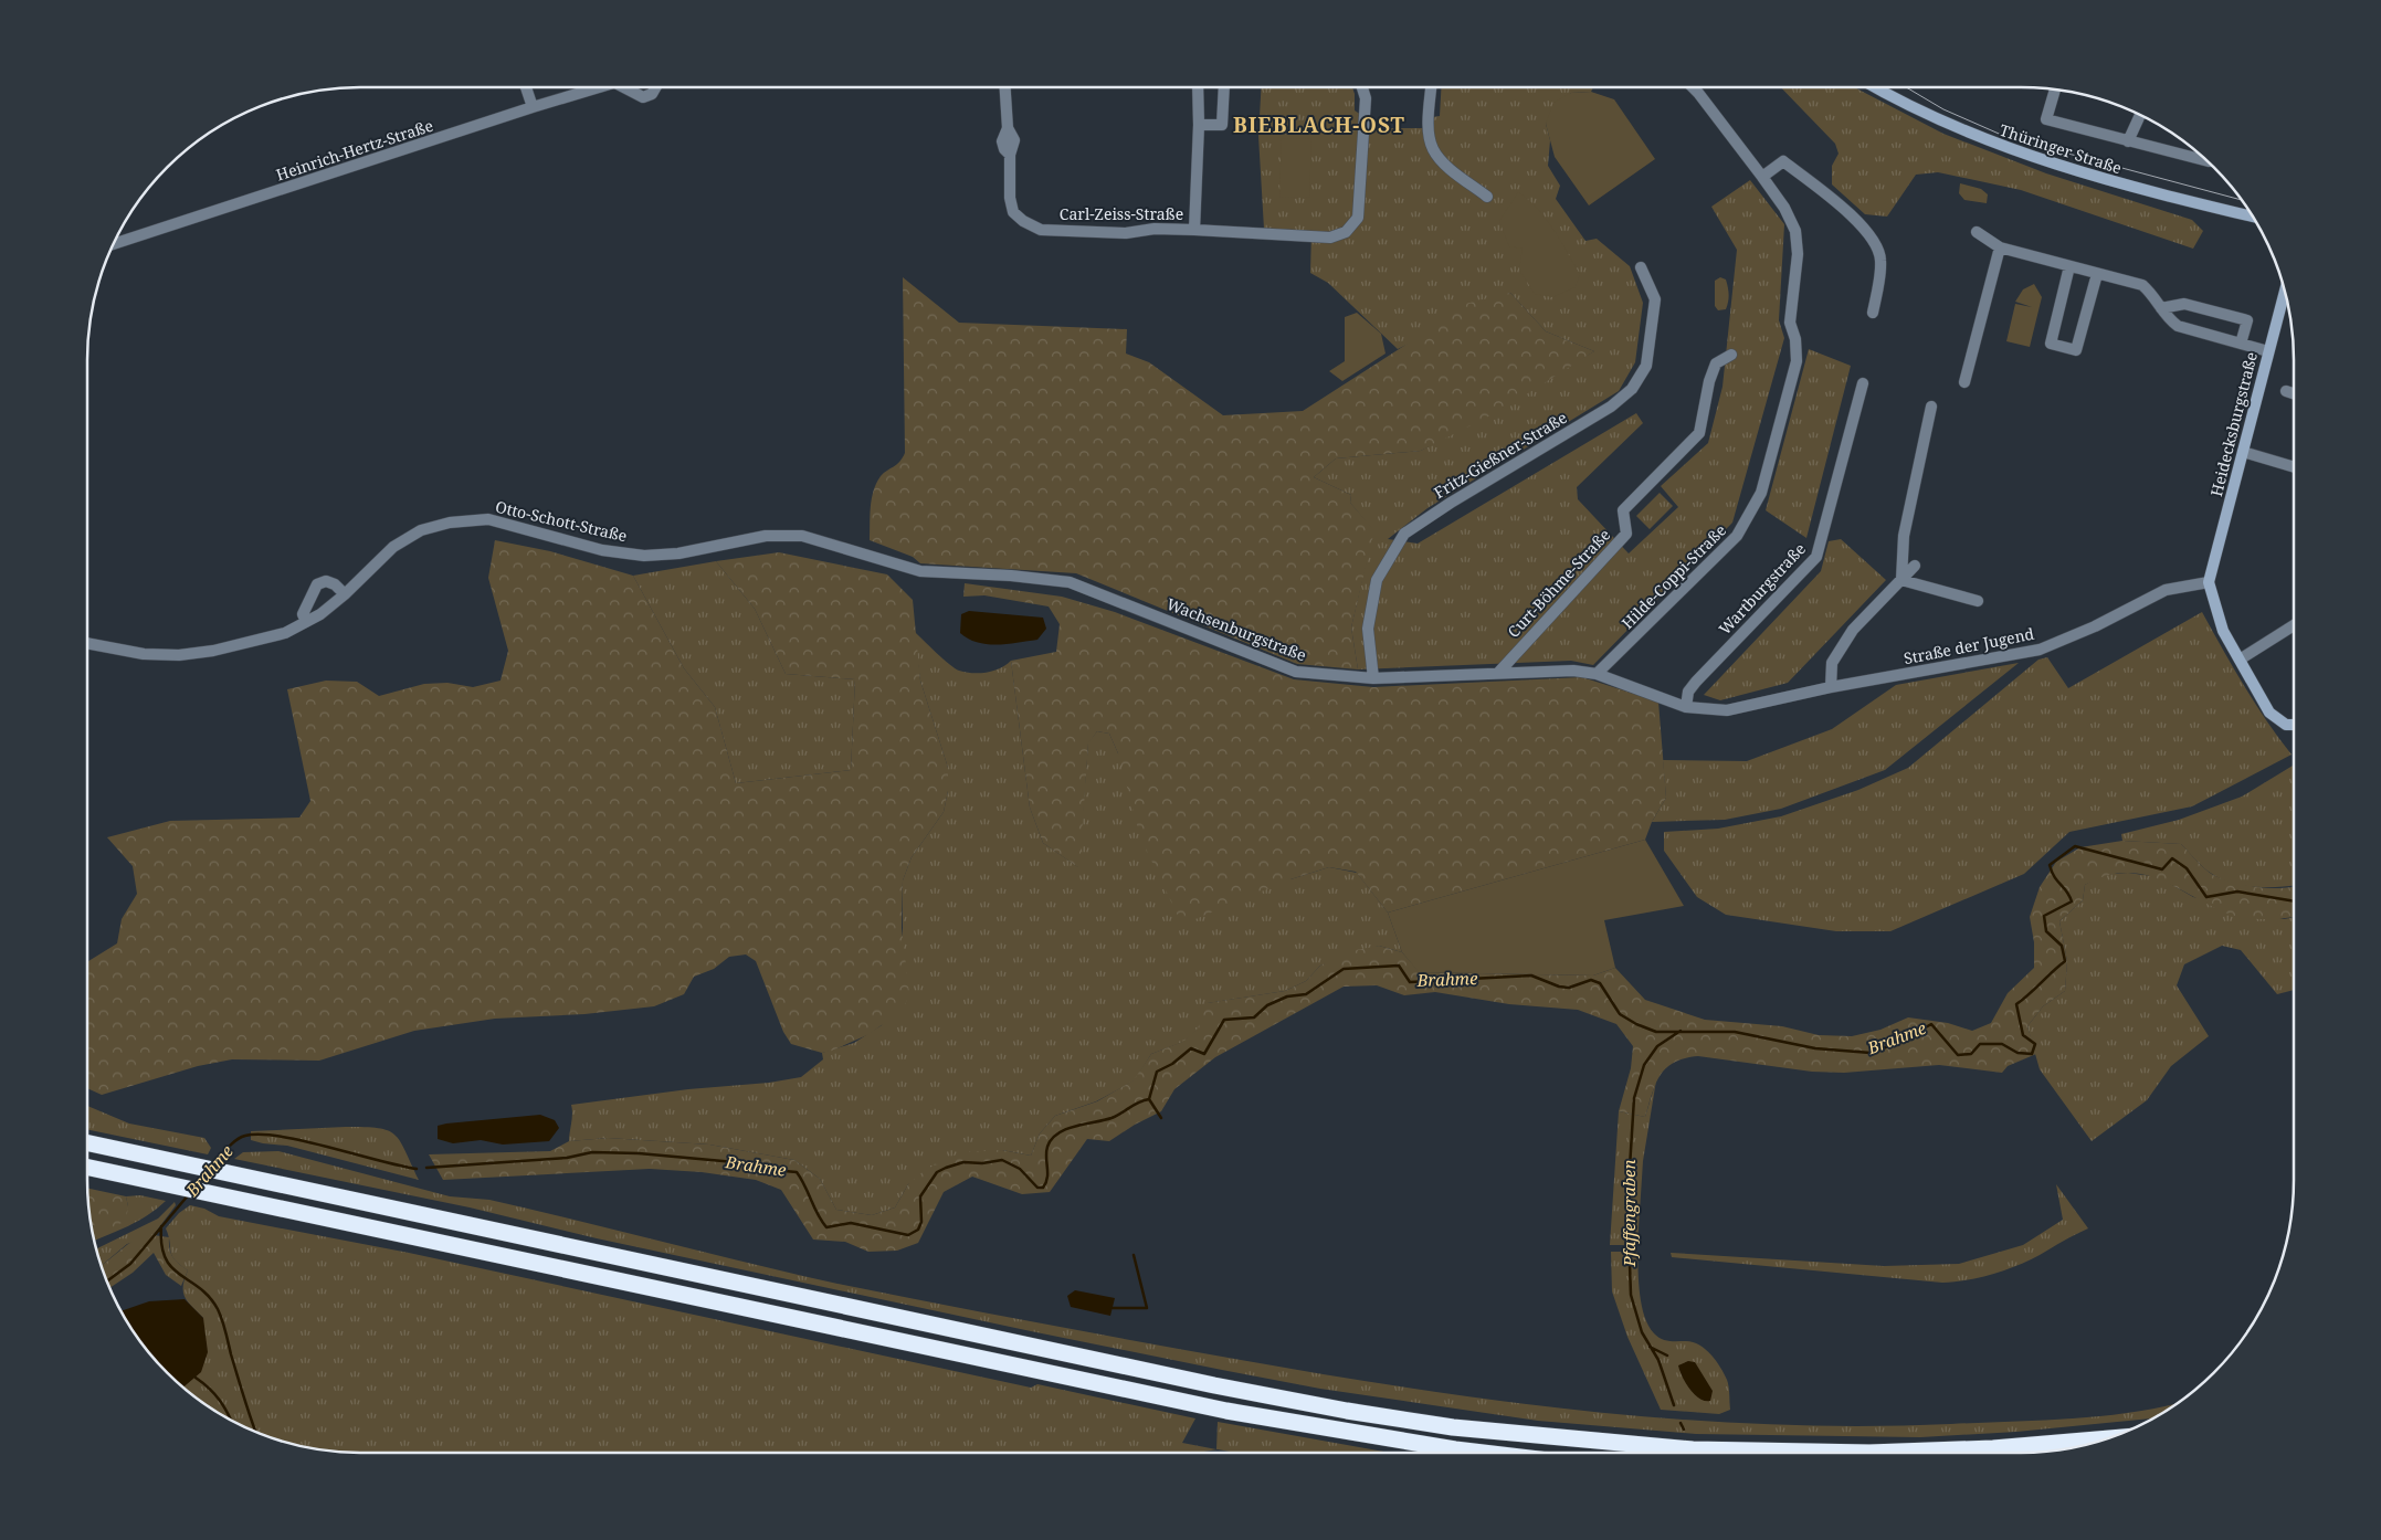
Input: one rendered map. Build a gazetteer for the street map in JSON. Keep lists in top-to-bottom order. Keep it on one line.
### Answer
{"streets":{"street":["Thüringer Straße","Heinrich-Hertz-Straße","Carl-Zeiss-Straße","Heidecksburgstraße","Fritz-Gießner-Straße","Otto-Schott-Straße","Hilde-Coppi-Straße","Curt-Böhme-Straße","Wartburgstraße","Wachsenburgstraße","Straße der Jugend"]},"crossings":[["Heidecksburgstraße","Straße der Jugend"],["Fritz-Gießner-Straße","Wachsenburgstraße"],["Otto-Schott-Straße","Wachsenburgstraße"],["Hilde-Coppi-Straße","Wachsenburgstraße"],["Curt-Böhme-Straße","Wachsenburgstraße"],["Wartburgstraße","Straße der Jugend"],["Wachsenburgstraße","Straße der Jugend"]],"districts":["BIEBLACH-OST"],"water":["Brahme","Pfaffengraben"]}
